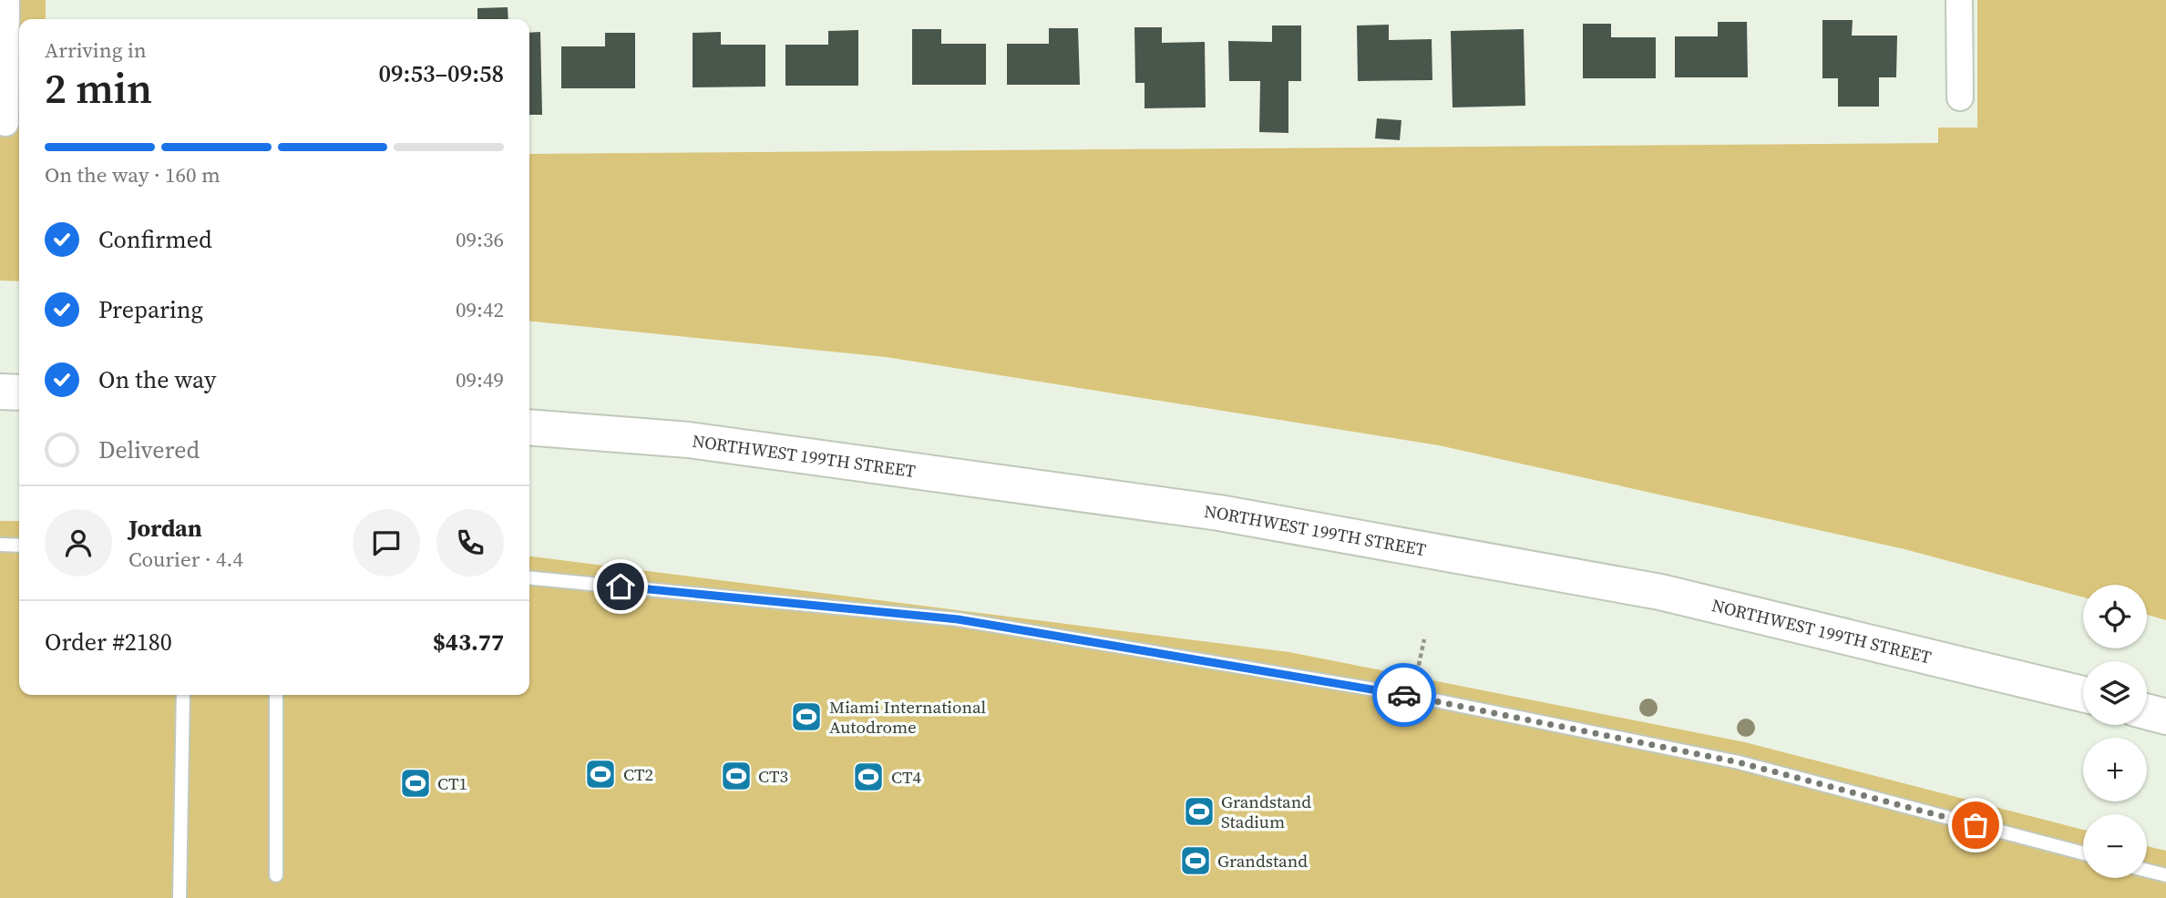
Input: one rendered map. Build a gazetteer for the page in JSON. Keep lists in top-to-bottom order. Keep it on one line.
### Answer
{"streets":{"main road":["NORTHWEST 199TH STREET"]},"places":{"sports":["Miami International Autodrome","CT2","CT3","CT4","CT1","Grandstand Stadium","Grandstand"]},"page":{"heading":["2 min","Arriving in","09:53–09:58"],"panel":["Jordan","Courier · 4.4","Order #2180","$43.77"],"bar":"On the way · 160 m","list":[["Confirmed","09:36"],["Preparing","09:42"],["On the way","09:49"],"Delivered"],"map_buttons":["+","−"]}}
